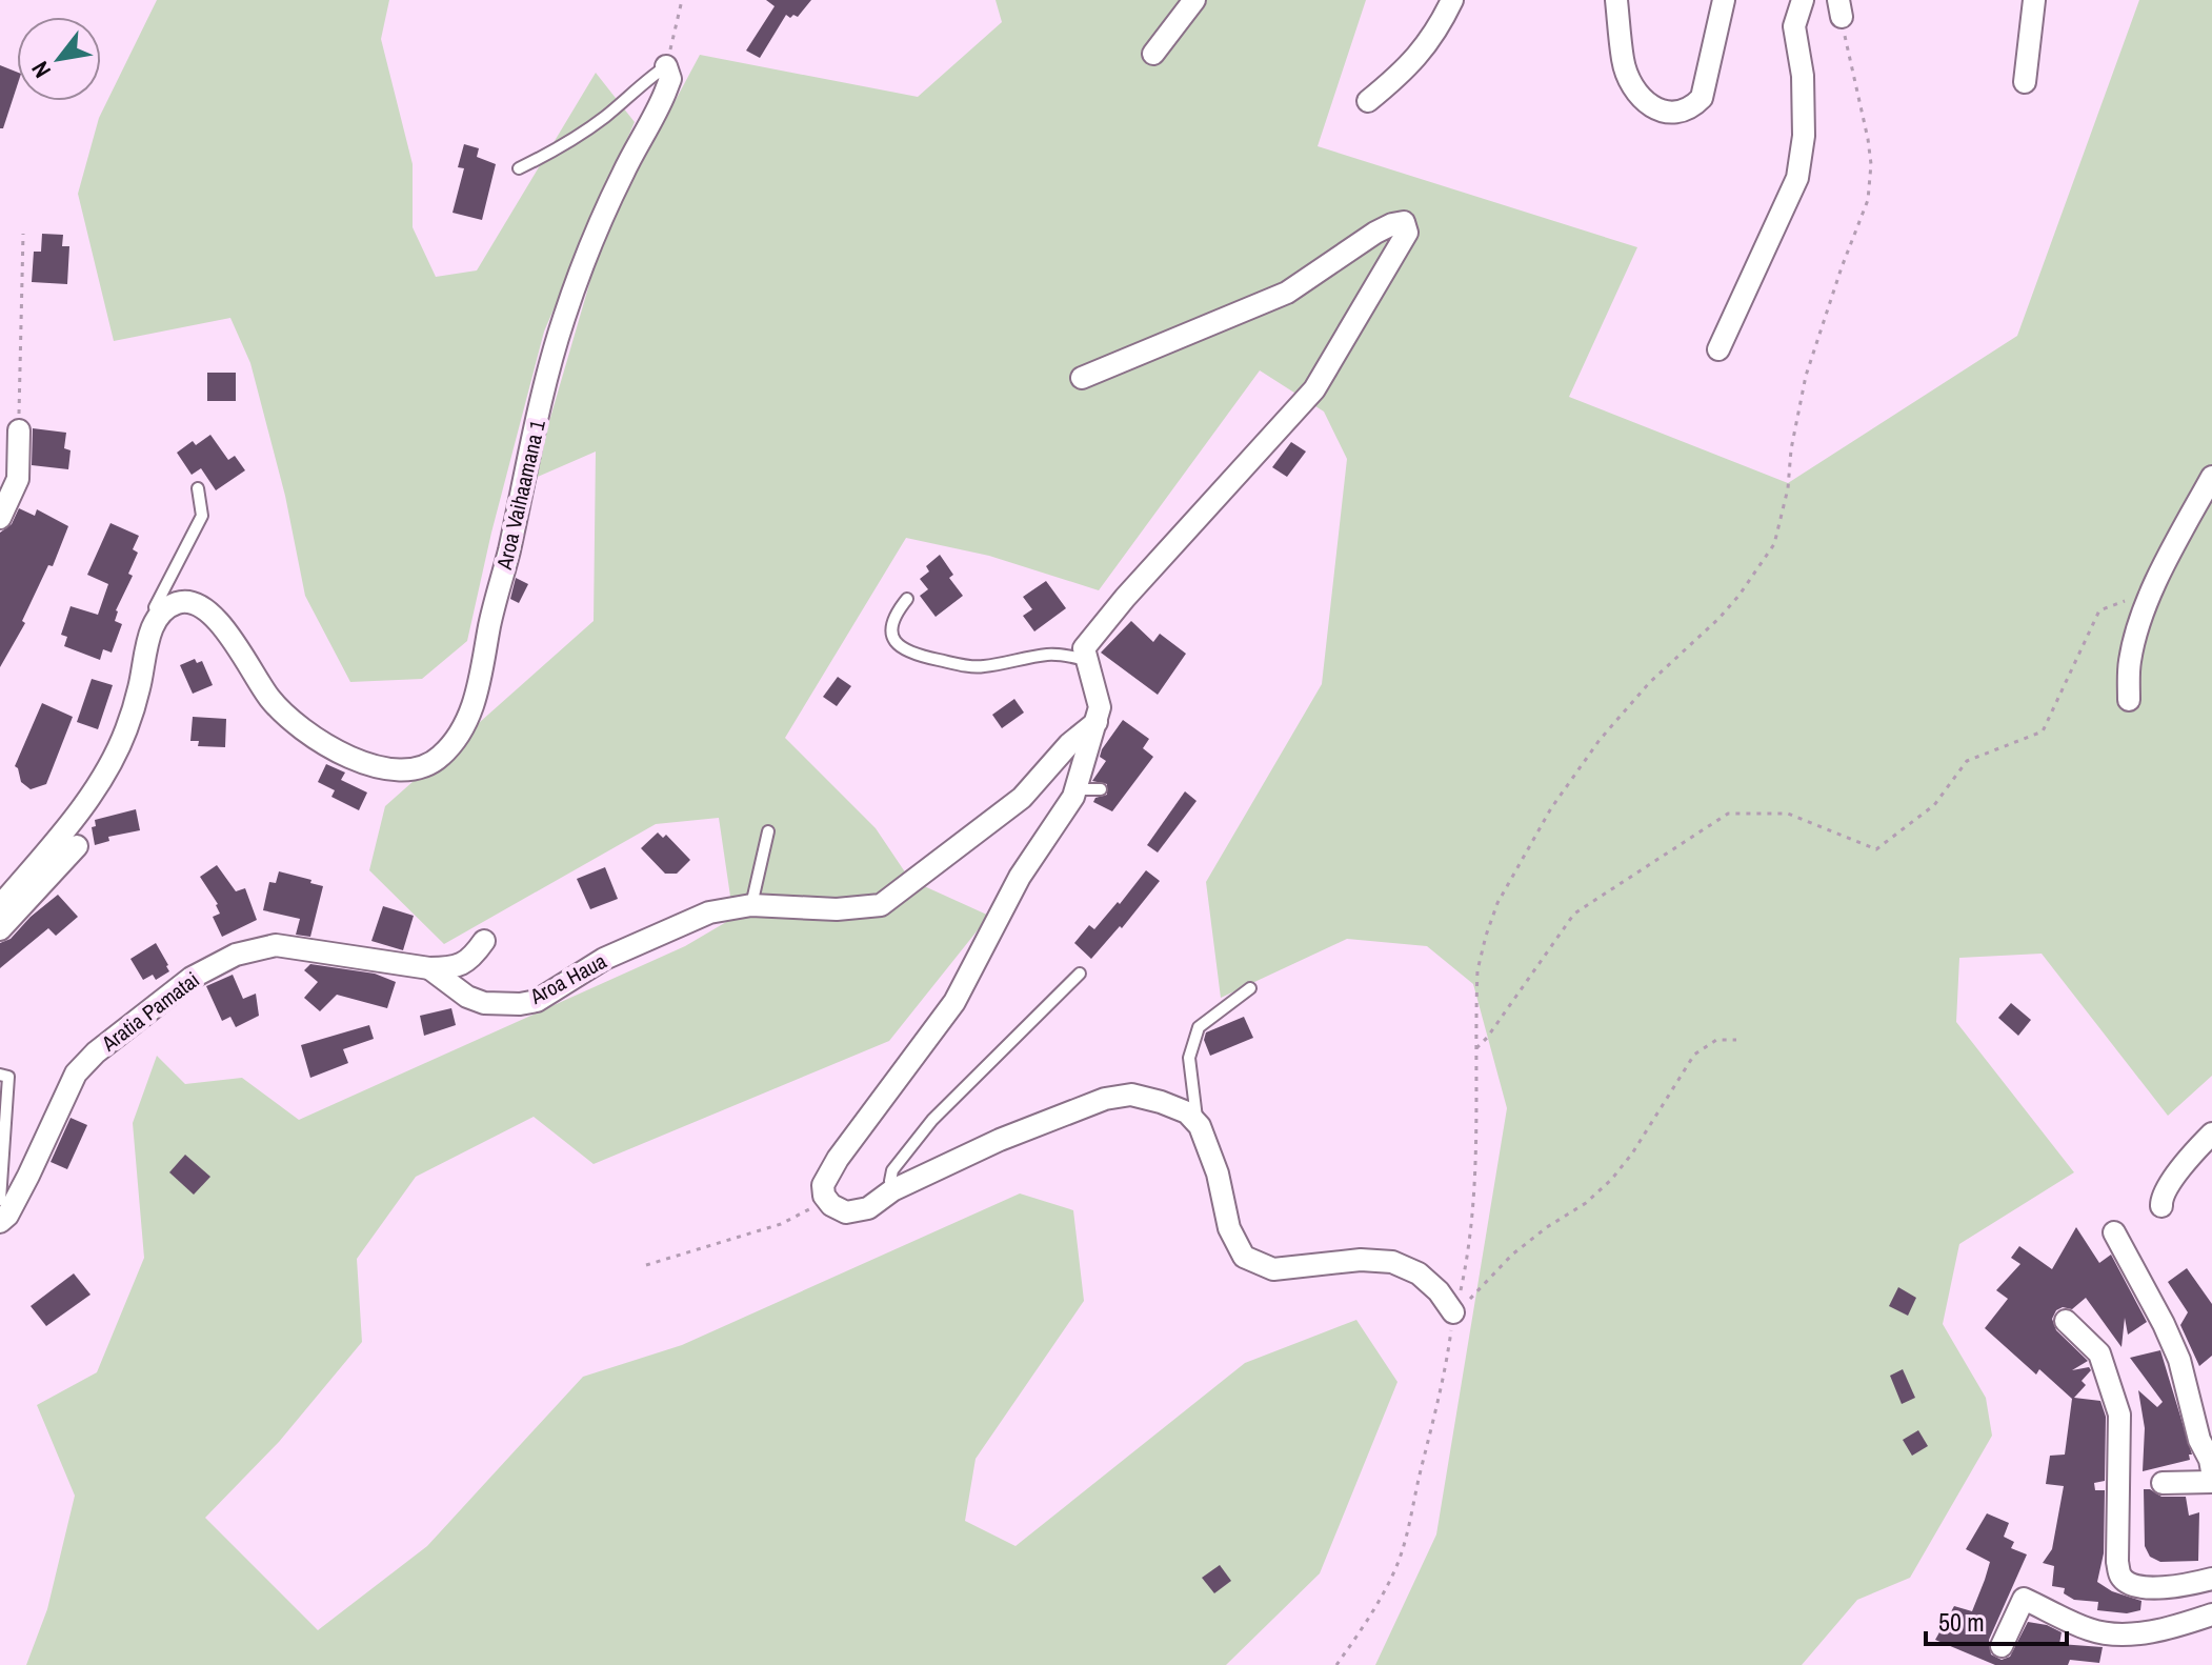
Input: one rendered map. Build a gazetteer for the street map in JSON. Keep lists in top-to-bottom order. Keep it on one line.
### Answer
{"streets":{"street":["Aroa Vaihaamana 1","Aroa Haua","Aratia Pamatai"]},"crossings":[["Aroa Haua","Aratia Pamatai"]],"scale_bar":"50 m","north":"bottom left"}
